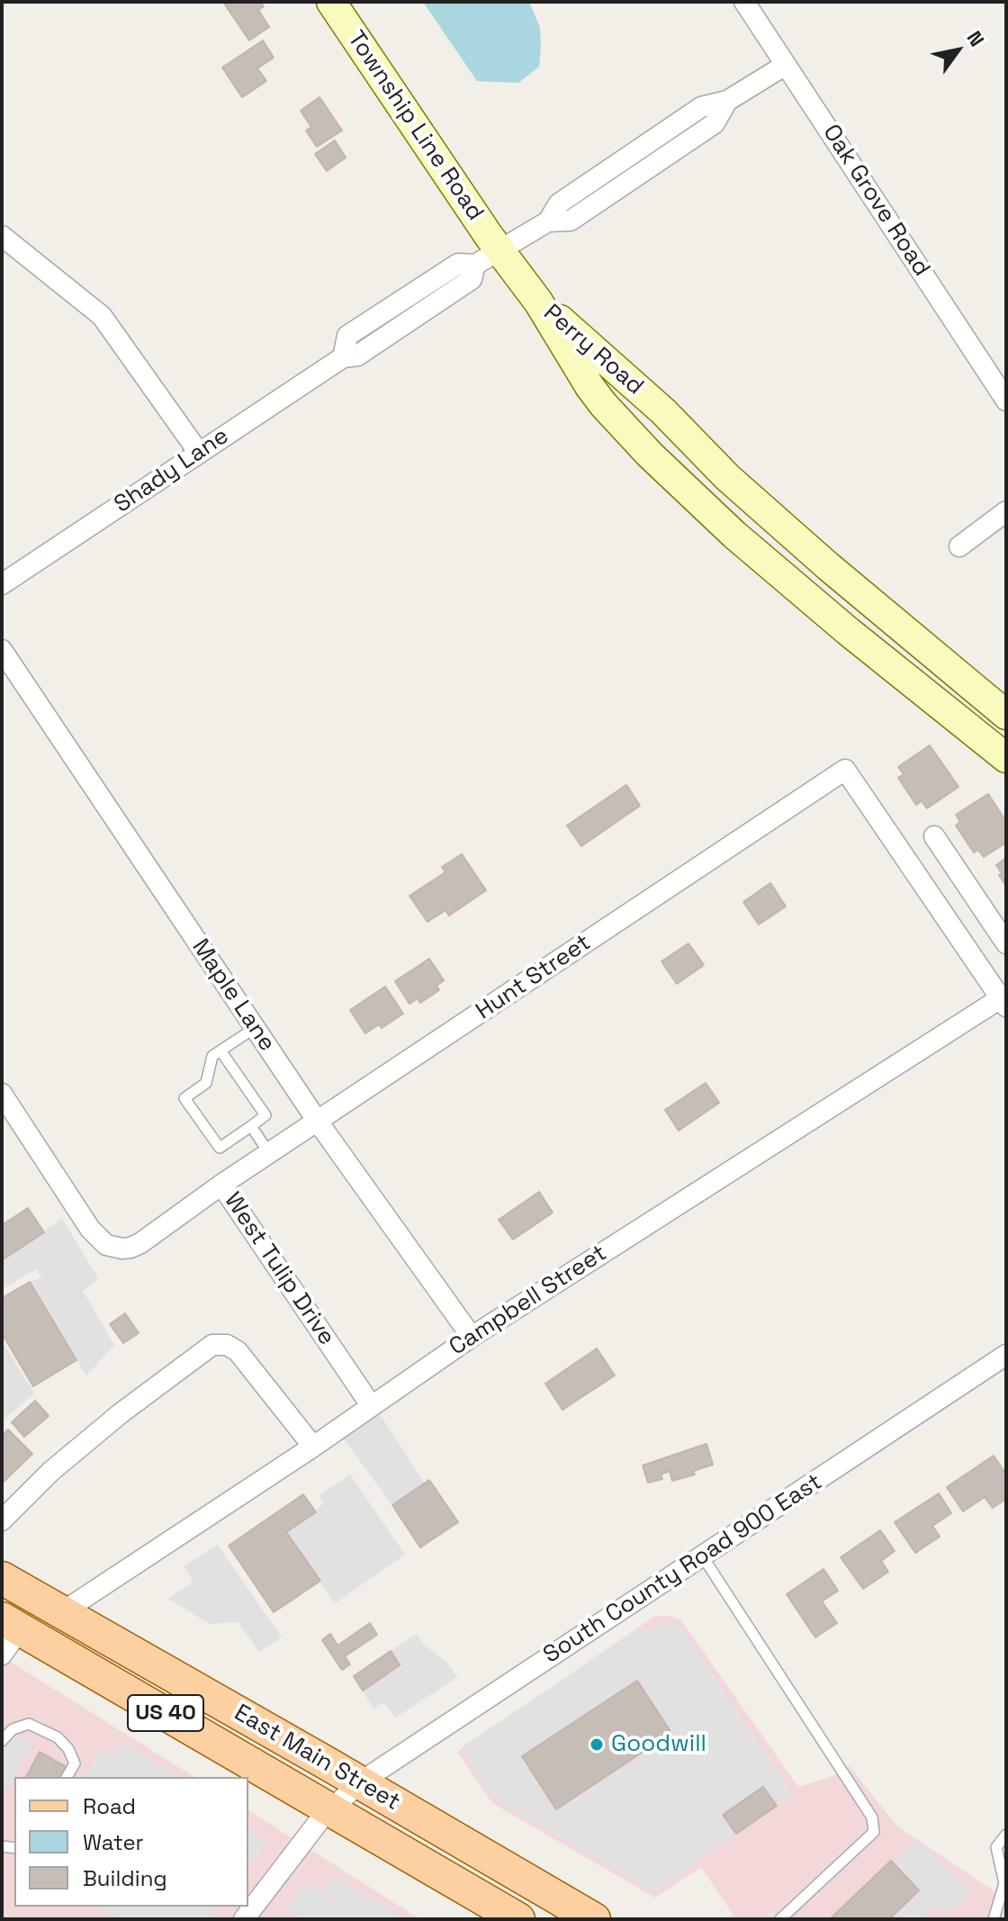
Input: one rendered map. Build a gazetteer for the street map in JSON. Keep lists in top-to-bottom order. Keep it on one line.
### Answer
{"streets":{"main road":["US 40","East Main Street"],"street":["Township Line Road","Oak Grove Road","Perry Road","Shady Lane","Hunt Street","Maple Lane","West Tulip Drive","Campbell Street","South County Road 900 East"]},"crossings":[["Township Line Road","Perry Road"],["Township Line Road","Shady Lane"],["Hunt Street","Maple Lane"],["Hunt Street","West Tulip Drive"],["Hunt Street","Campbell Street"],["Maple Lane","Campbell Street"],["West Tulip Drive","Campbell Street"],["Campbell Street","East Main Street"],["South County Road 900 East","East Main Street"]],"places":["Goodwill"],"legend":["Road","Water","Building"],"north":"top right"}
